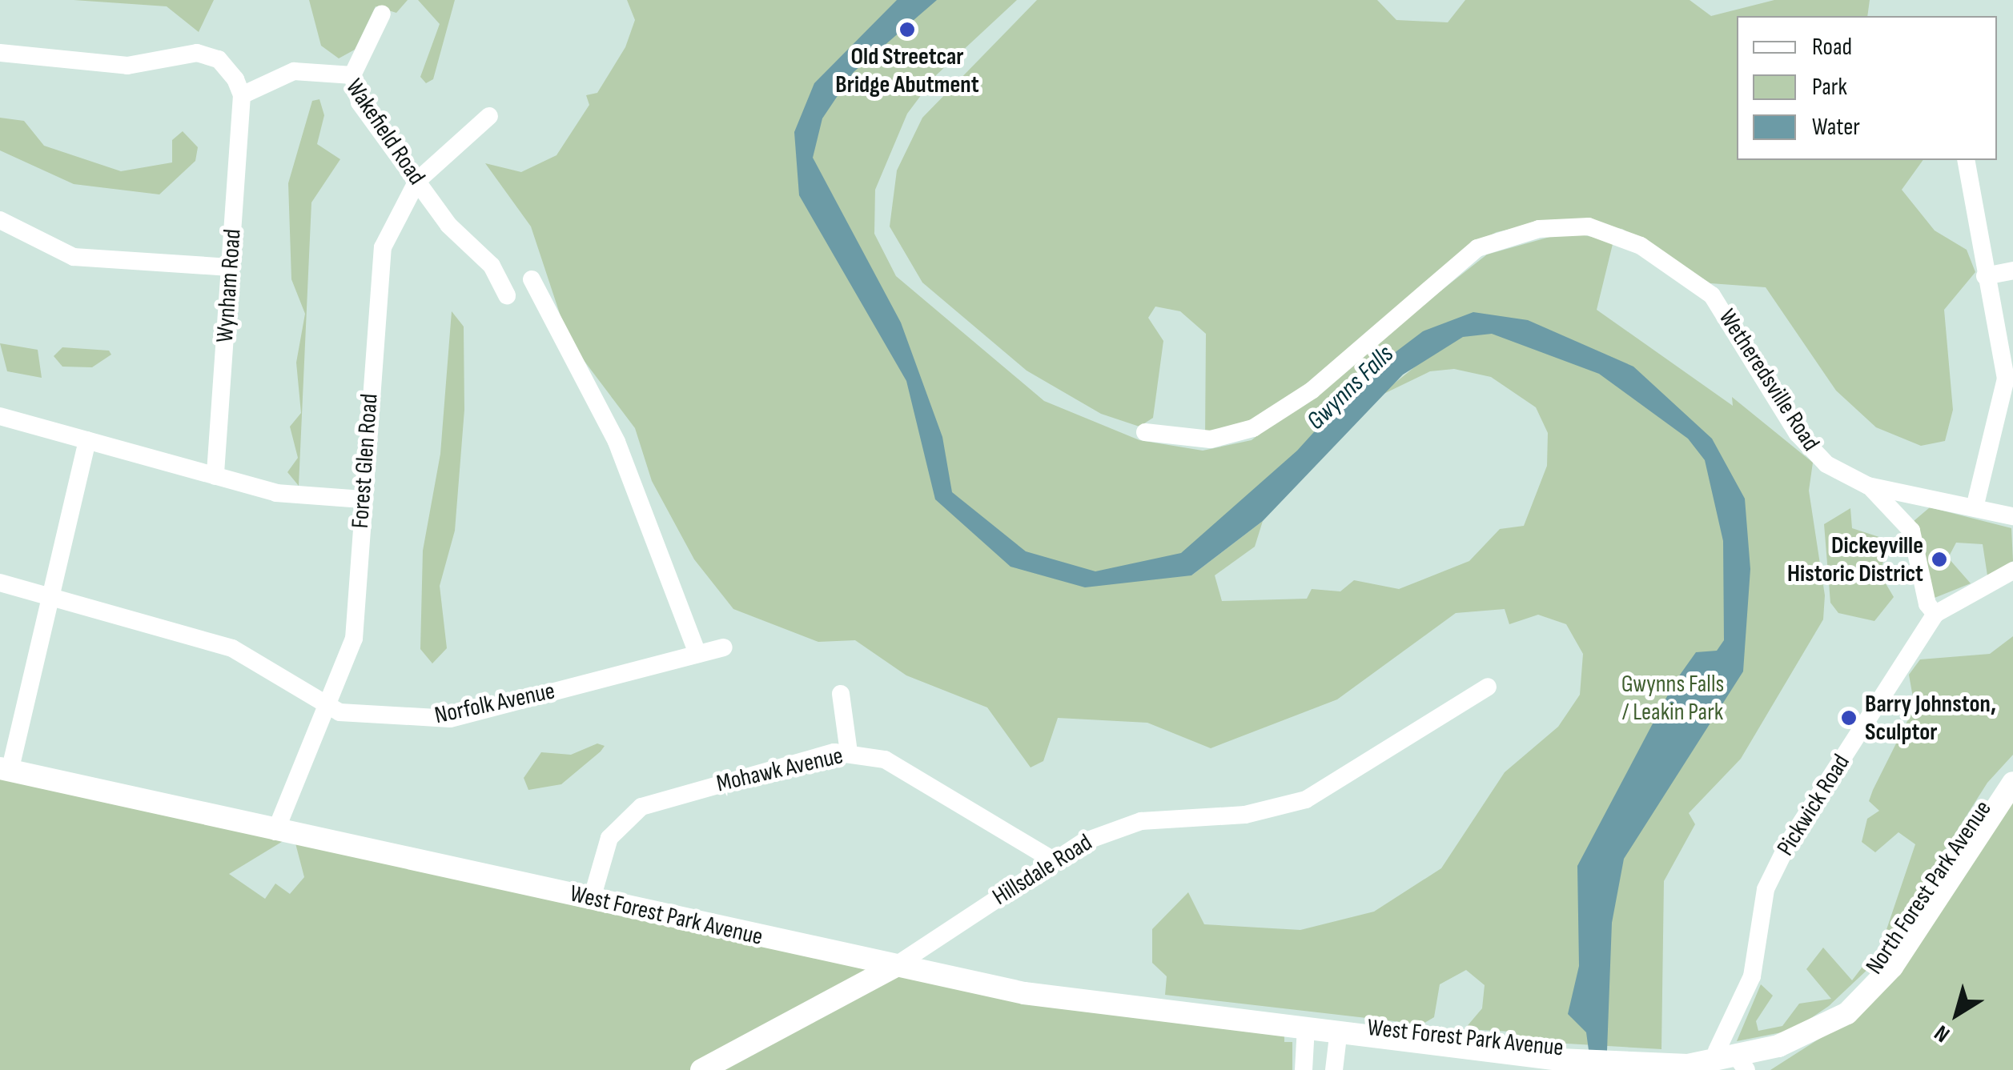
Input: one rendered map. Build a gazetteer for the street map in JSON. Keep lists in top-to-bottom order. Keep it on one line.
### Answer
{"streets":{"main road":["Hillsdale Road","North Forest Park Avenue","West Forest Park Avenue"],"street":["Wakefield Road","Wynham Road","Wetheredsville Road","Forest Glen Road","Norfolk Avenue","Mohawk Avenue","Pickwick Road"]},"crossings":[["Wakefield Road","Wynham Road"],["Wakefield Road","Forest Glen Road"],["Wetheredsville Road","Pickwick Road"],["Forest Glen Road","Norfolk Avenue"],["Forest Glen Road","West Forest Park Avenue"],["Mohawk Avenue","Hillsdale Road"],["Mohawk Avenue","West Forest Park Avenue"],["Pickwick Road","North Forest Park Avenue"],["Hillsdale Road","West Forest Park Avenue"],["North Forest Park Avenue","West Forest Park Avenue"]],"water":["Gwynns Falls"],"parks":["Gwynns Falls / Leakin Park"],"places":["Old Streetcar Bridge Abutment","Dickeyville Historic District","Barry Johnston, Sculptor"],"legend":["Road","Park","Water"],"north":"bottom left"}
